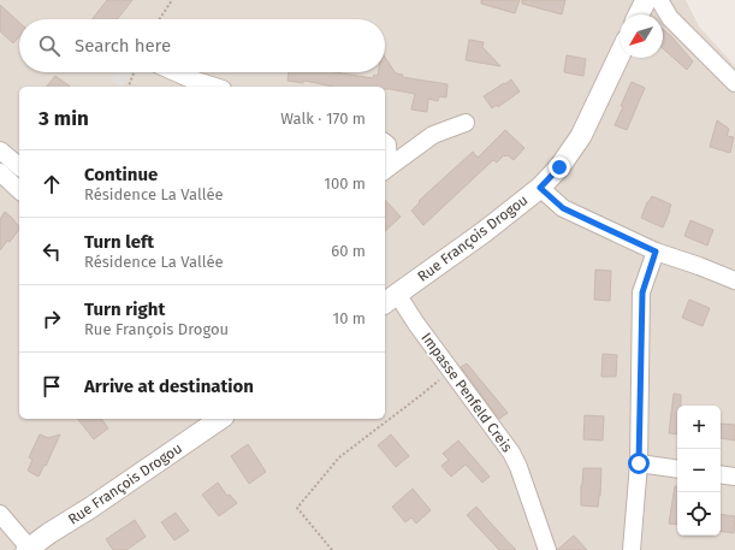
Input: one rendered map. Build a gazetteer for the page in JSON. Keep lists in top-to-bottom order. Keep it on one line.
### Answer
{"streets":{"street":["Rue François Drogou","Impasse Penfeld Creis"]},"crossings":[["Rue François Drogou","Impasse Penfeld Creis"]],"north":"bottom left","page":{"search":"Search here","heading":["3 min","Walk · 170 m"],"list":[["Continue","Résidence La Vallée","100 m"],["Turn left","Résidence La Vallée","60 m"],["Turn right","Rue François Drogou","10 m"],"Arrive at destination"],"map_buttons":["+","−"]}}
